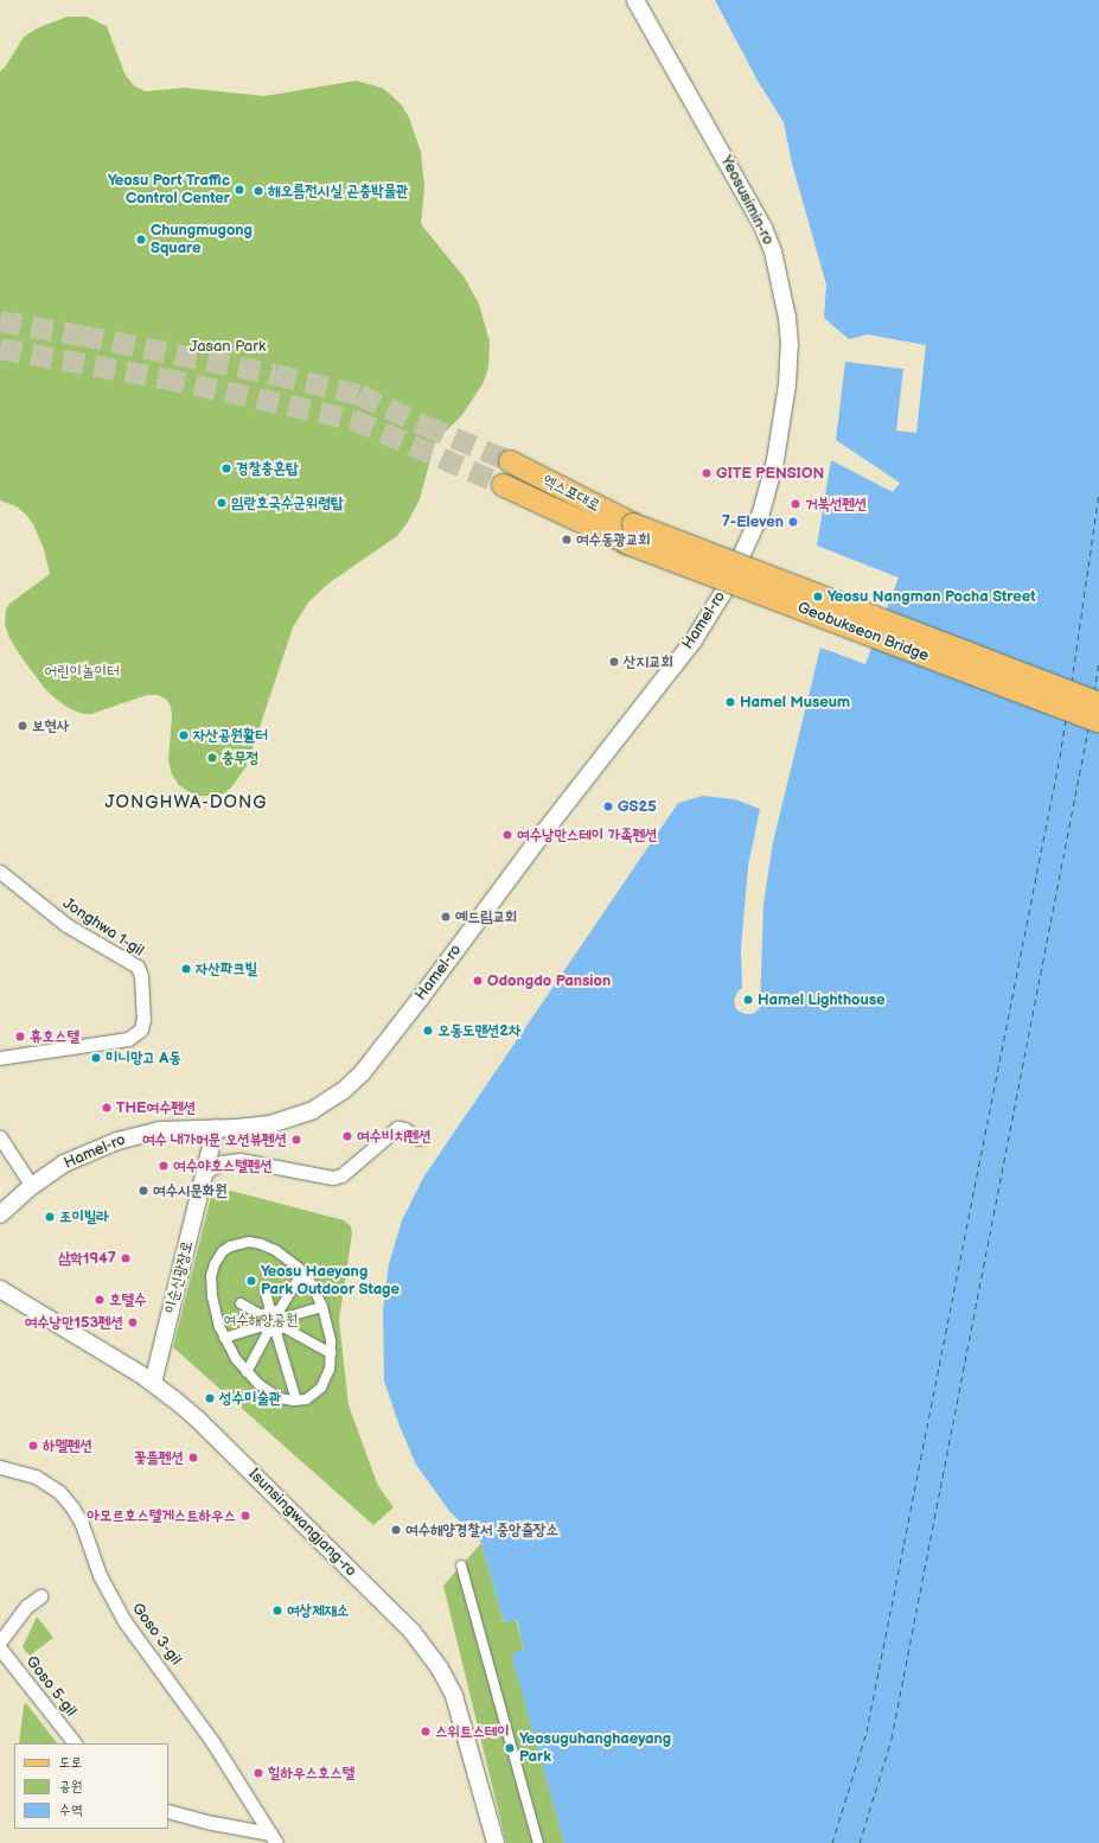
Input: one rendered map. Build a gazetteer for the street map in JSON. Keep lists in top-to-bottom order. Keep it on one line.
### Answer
{"streets":{"main road":["엑스포대로","Geobukseon Bridge"],"street":["Yeosusimin-ro","Hamel-ro","Jonghwa 1-gil","이순신광장로","Isunsingwangjang-ro","Goso 3-gil","Goso 5-gil"]},"crossings":[["Yeosusimin-ro","Hamel-ro"],["엑스포대로","Geobukseon Bridge"],["Hamel-ro","이순신광장로"],["이순신광장로","Isunsingwangjang-ro"]],"districts":["JONGHWA-DONG"],"parks":["Jasan Park","어린이놀이터","여수해양공원"],"places":["Yeosu Port Traffic Control Center","해오름전시실 곤충박물관","Chungmugong Square","경찰충혼탑","GITE PENSION","임란호국수군위령탑","거북선펜션","7-Eleven","여수동광교회","Yeosu Nangman Pocha Street","산지교회","Hamel Museum","보현사","자산공원활터","충무정","GS25","여수낭만스테이 가족펜션","예드림교회","자산파크빌","Odongdo Pansion","Hamel Lighthouse","오동도맨션2차","휴호스텔","미니망고 A동","THE여수펜션","여수비치펜션","여수 내가머문 오션뷰펜션","여수야호스텔펜션","여수시문화원","조이빌라","삼학1947","Yeosu Haeyang Park Outdoor Stage","호텔수","여수낭만153펜션","성수미술관","하멜펜션","꽃뜰펜션","아모르호스텔게스트하우스","여수해양경찰서 중앙출장소","여상제재소","스위트스테이","Yeosuguhanghaeyang Park","힐하우스호스텔"],"legend":["도로","공원","수역"]}
